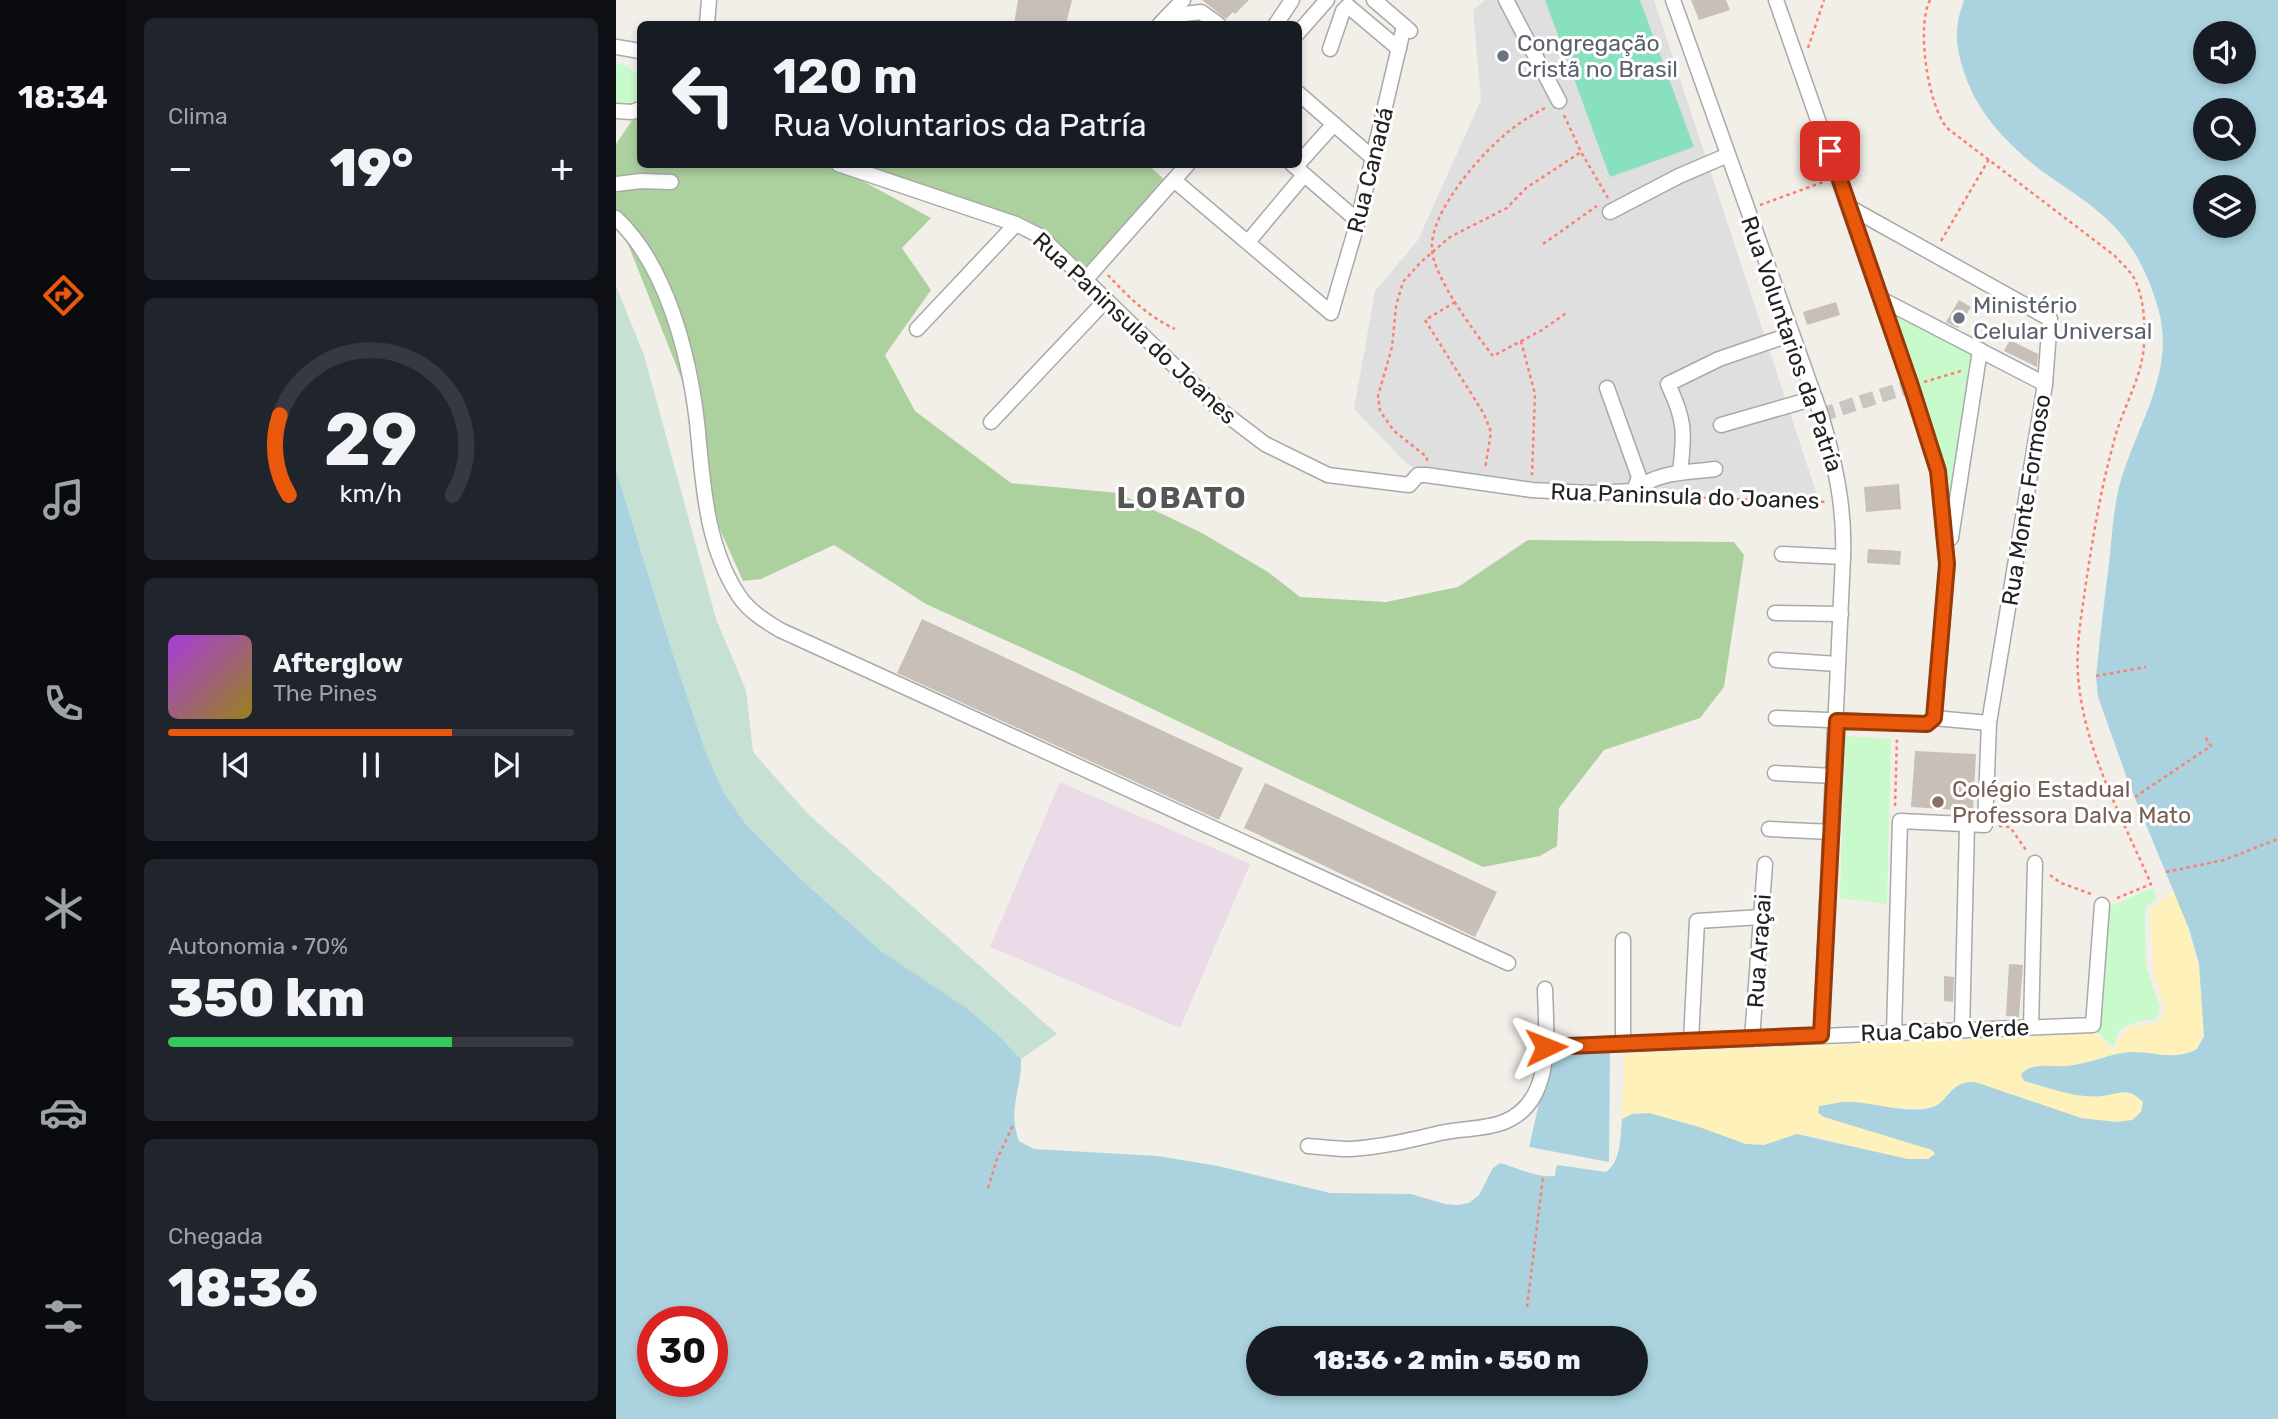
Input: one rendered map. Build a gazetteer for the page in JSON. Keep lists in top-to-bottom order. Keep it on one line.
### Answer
{"streets":{"street":["Rua Canadá","Rua Paninsula do Joanes","Rua Voluntarios da Patría","Rua Monte Formoso","Rua Araçai","Rua Cabo Verde"]},"crossings":[["Rua Paninsula do Joanes","Rua Voluntarios da Patría"],["Rua Voluntarios da Patría","Rua Cabo Verde"],["Rua Araçai","Rua Cabo Verde"]],"districts":["LOBATO"],"places":["Congregação Cristã no Brasil","Ministério Celular Universal","Colégio Estadual Professora Dalva Mato"],"page":{"tabs":"18:34","tile":["Clima",["Autonomia · 70%","350 km"],["Chegada","18:36"]],"turn":["120 m","Rua Voluntarios da Patría"],"heat":["−","19°","+"],"song":["Afterglow","The Pines"],"limit":"30","trip":"18:36 · 2 min · 550 m","gauge":["29","km/h"]}}
